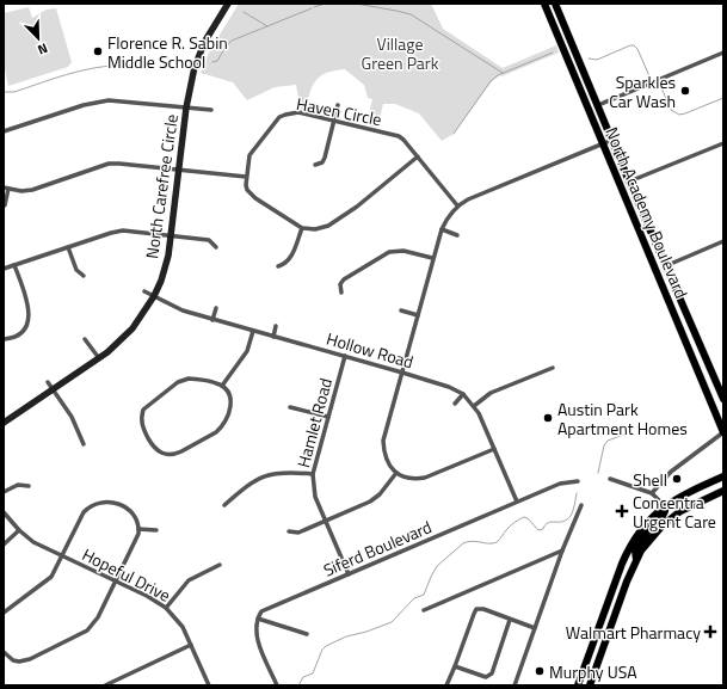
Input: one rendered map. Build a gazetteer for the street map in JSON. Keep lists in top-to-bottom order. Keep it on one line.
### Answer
{"streets":{"main road":["North Carefree Circle","North Academy Boulevard"],"street":["Haven Circle","Hollow Road","Hamlet Road","Siferd Boulevard","Hopeful Drive"]},"crossings":[["North Carefree Circle","Hollow Road"],["Hollow Road","Hamlet Road"],["Hollow Road","Siferd Boulevard"],["Hamlet Road","Siferd Boulevard"]],"parks":["Village Green Park"],"places":{"other":["Florence R. Sabin Middle School","Sparkles Car Wash","Austin Park Apartment Homes","Shell","Murphy USA"],"health":["Concentra Urgent Care","Walmart Pharmacy"]},"north":"bottom right"}
